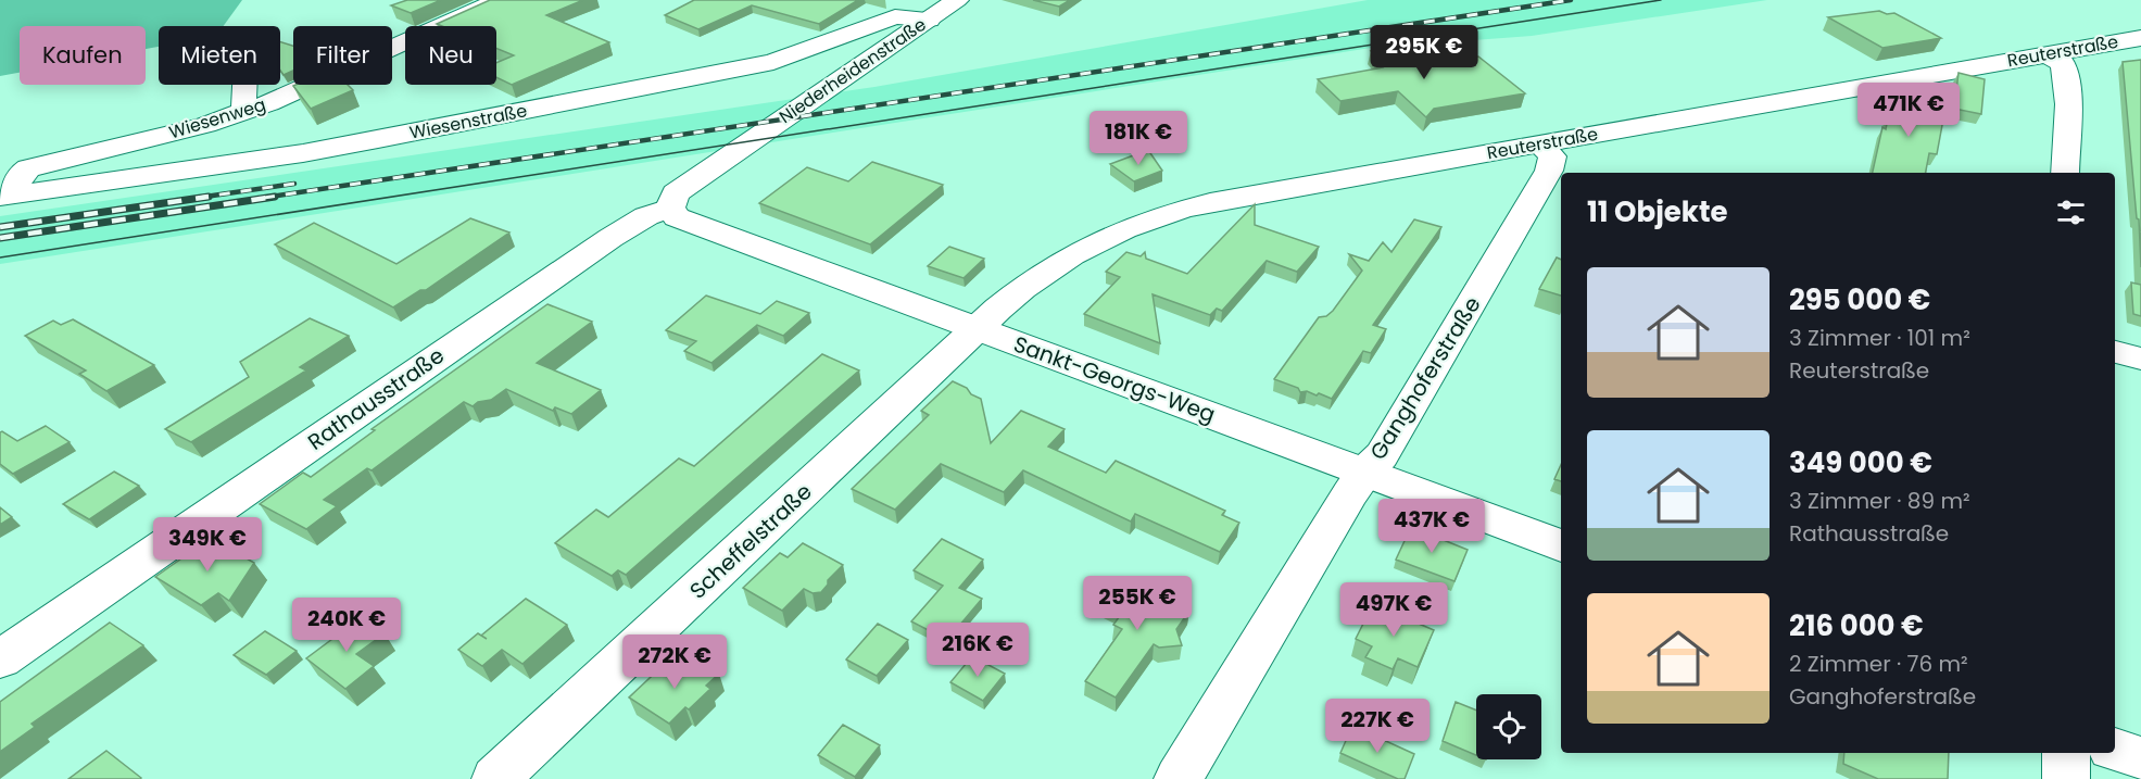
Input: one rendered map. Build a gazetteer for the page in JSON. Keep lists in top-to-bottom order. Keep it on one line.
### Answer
{"streets":{"street":["Reuterstraße","Niederheidenstraße","Wiesenweg","Wiesenstraße","Ganghoferstraße","Sankt-Georgs-Weg","Rathausstraße","Scheffelstraße"]},"crossings":[["Reuterstraße","Ganghoferstraße"],["Reuterstraße","Sankt-Georgs-Weg"],["Reuterstraße","Scheffelstraße"],["Niederheidenstraße","Wiesenstraße"],["Niederheidenstraße","Rathausstraße"],["Wiesenweg","Wiesenstraße"],["Ganghoferstraße","Sankt-Georgs-Weg"],["Sankt-Georgs-Weg","Rathausstraße"],["Sankt-Georgs-Weg","Scheffelstraße"]],"page":{"price":["295K €","471K €","181K €","437K €","349K €","255K €","497K €","240K €","216K €","272K €","227K €"],"chip":["Kaufen","Mieten","Filter","Neu"],"heading":"11 Objekte","list":[{"name":"295 000 €","note":"3 Zimmer · 101 m² · Reuterstraße"},{"name":"349 000 €","note":"3 Zimmer · 89 m² · Rathausstraße"},{"name":"216 000 €","note":"2 Zimmer · 76 m² · Ganghoferstraße"}]}}
